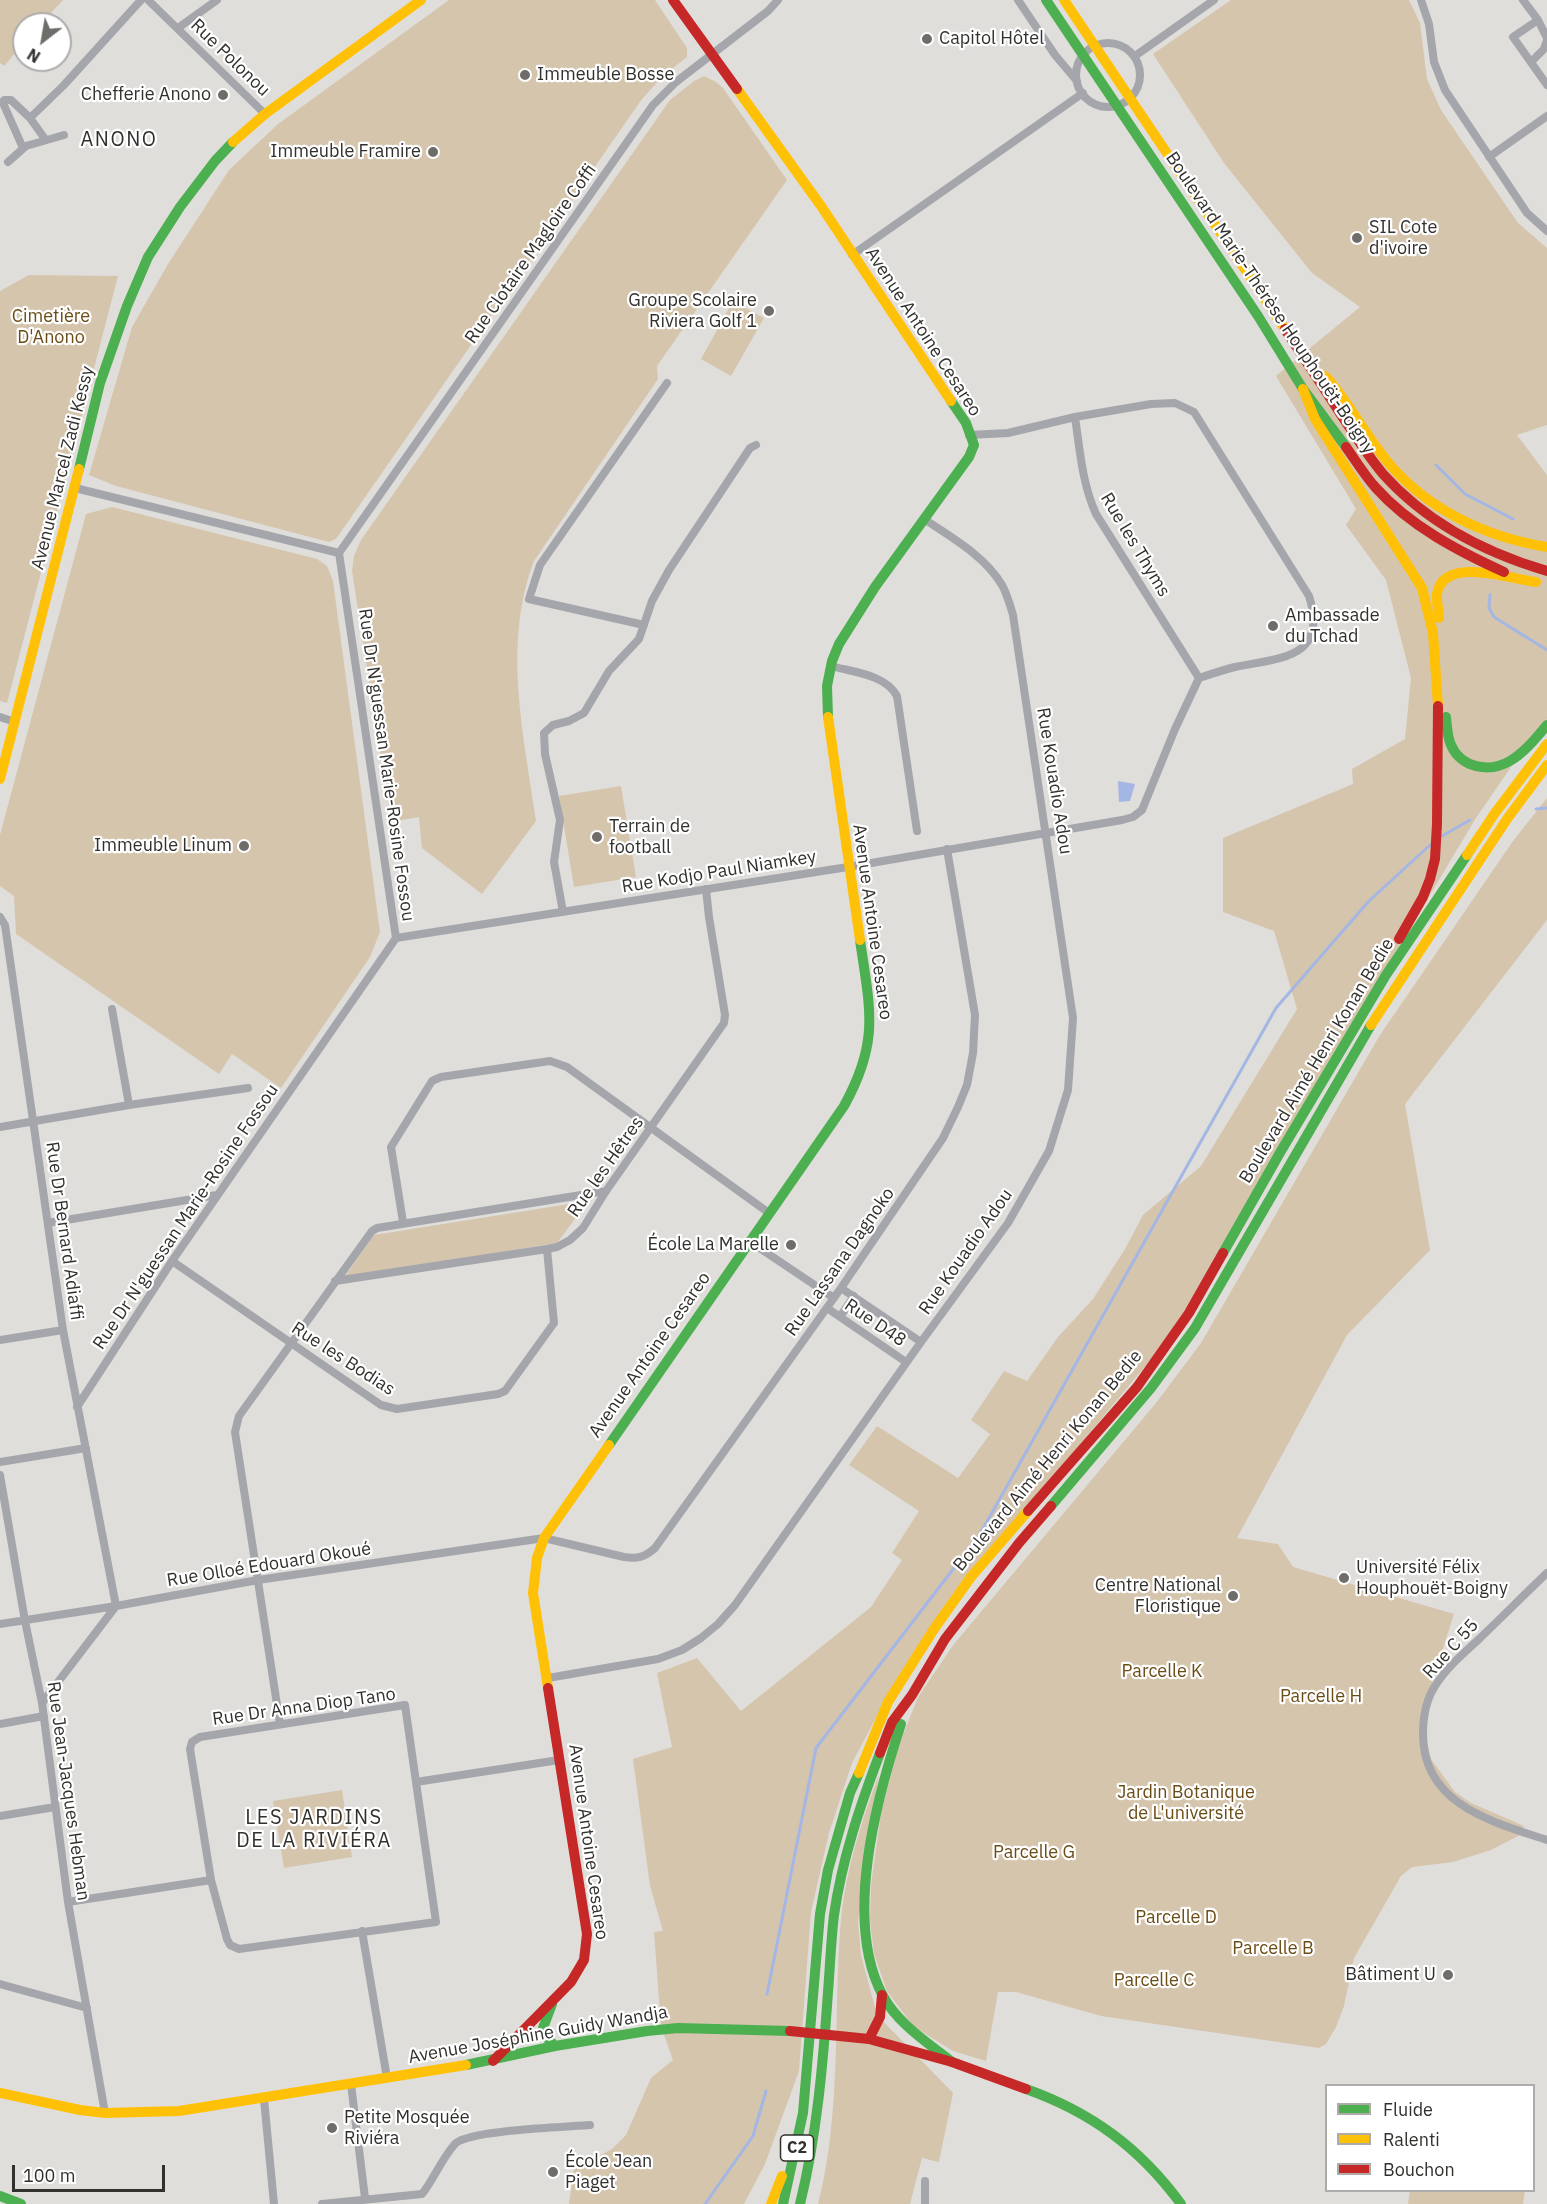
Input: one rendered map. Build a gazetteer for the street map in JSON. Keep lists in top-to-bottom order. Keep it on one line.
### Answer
{"streets":{"main road":["Boulevard Marie-Thérèse Houphouët-Boigny","Avenue Antoine Cesareo","Avenue Marcel Zadi Kessy","Boulevard Aimé Henri Konan Bedie","Avenue Joséphine Guidy Wandja","C2"],"street":["Rue Polonou","Rue Clotaire Magloire Coffi","Rue les Thyms","Rue Dr N'guessan Marie-Rosine Fossou","Rue Kouadio Adou","Rue Kodjo Paul Niamkey","Rue les Hêtres","Rue Dr Bernard Adiaffi","Rue Lassana Dagnoko","Rue D48","Rue les Bodias","Rue Olloé Edouard Okoué","Rue C 55","Rue Dr Anna Diop Tano","Rue Jean-Jacques Hebman"]},"crossings":[["Rue Polonou","Avenue Marcel Zadi Kessy"],["Rue Clotaire Magloire Coffi","Avenue Antoine Cesareo"],["Rue Clotaire Magloire Coffi","Rue Dr N'guessan Marie-Rosine Fossou"],["Avenue Antoine Cesareo","Rue Kouadio Adou"],["Avenue Antoine Cesareo","Rue Kodjo Paul Niamkey"],["Avenue Antoine Cesareo","Rue Lassana Dagnoko"],["Avenue Antoine Cesareo","Rue D48"],["Avenue Antoine Cesareo","Rue Olloé Edouard Okoué"],["Avenue Antoine Cesareo","Avenue Joséphine Guidy Wandja"],["Rue les Thyms","Rue Kodjo Paul Niamkey"],["Rue Dr N'guessan Marie-Rosine Fossou","Rue Kodjo Paul Niamkey"],["Rue Dr N'guessan Marie-Rosine Fossou","Rue Dr Bernard Adiaffi"],["Rue Dr N'guessan Marie-Rosine Fossou","Rue les Bodias"],["Rue Kouadio Adou","Rue Kodjo Paul Niamkey"],["Rue Kouadio Adou","Rue D48"],["Rue Kodjo Paul Niamkey","Rue les Hêtres"],["Rue Kodjo Paul Niamkey","Rue Lassana Dagnoko"],["Rue les Hêtres","Rue les Bodias"],["Rue Dr Bernard Adiaffi","Rue Olloé Edouard Okoué"],["Rue Lassana Dagnoko","Rue D48"],["Rue Lassana Dagnoko","Rue Olloé Edouard Okoué"],["Rue Olloé Edouard Okoué","Rue Jean-Jacques Hebman"],["Rue Jean-Jacques Hebman","Avenue Joséphine Guidy Wandja"]],"districts":["ANONO","LES JARDINS DE LA RIVIÉRA"],"parks":["Cimetière D'Anono","Parcelle K","Parcelle H","Jardin Botanique de L'université","Parcelle G","Parcelle D","Parcelle B","Parcelle C"],"places":["Capitol Hôtel","Immeuble Bosse","Chefferie Anono","Immeuble Framire","SIL Cote d'ivoire","Groupe Scolaire Riviera Golf 1","Ambassade du Tchad","Terrain de football","Immeuble Linum","École La Marelle","Université Félix Houphouët-Boigny","Centre National Floristique","Bâtiment U","Petite Mosquée Riviéra","École Jean Piaget"],"legend":["Fluide","Ralenti","Bouchon"],"scale_bar":"100 m","north":"bottom left"}
